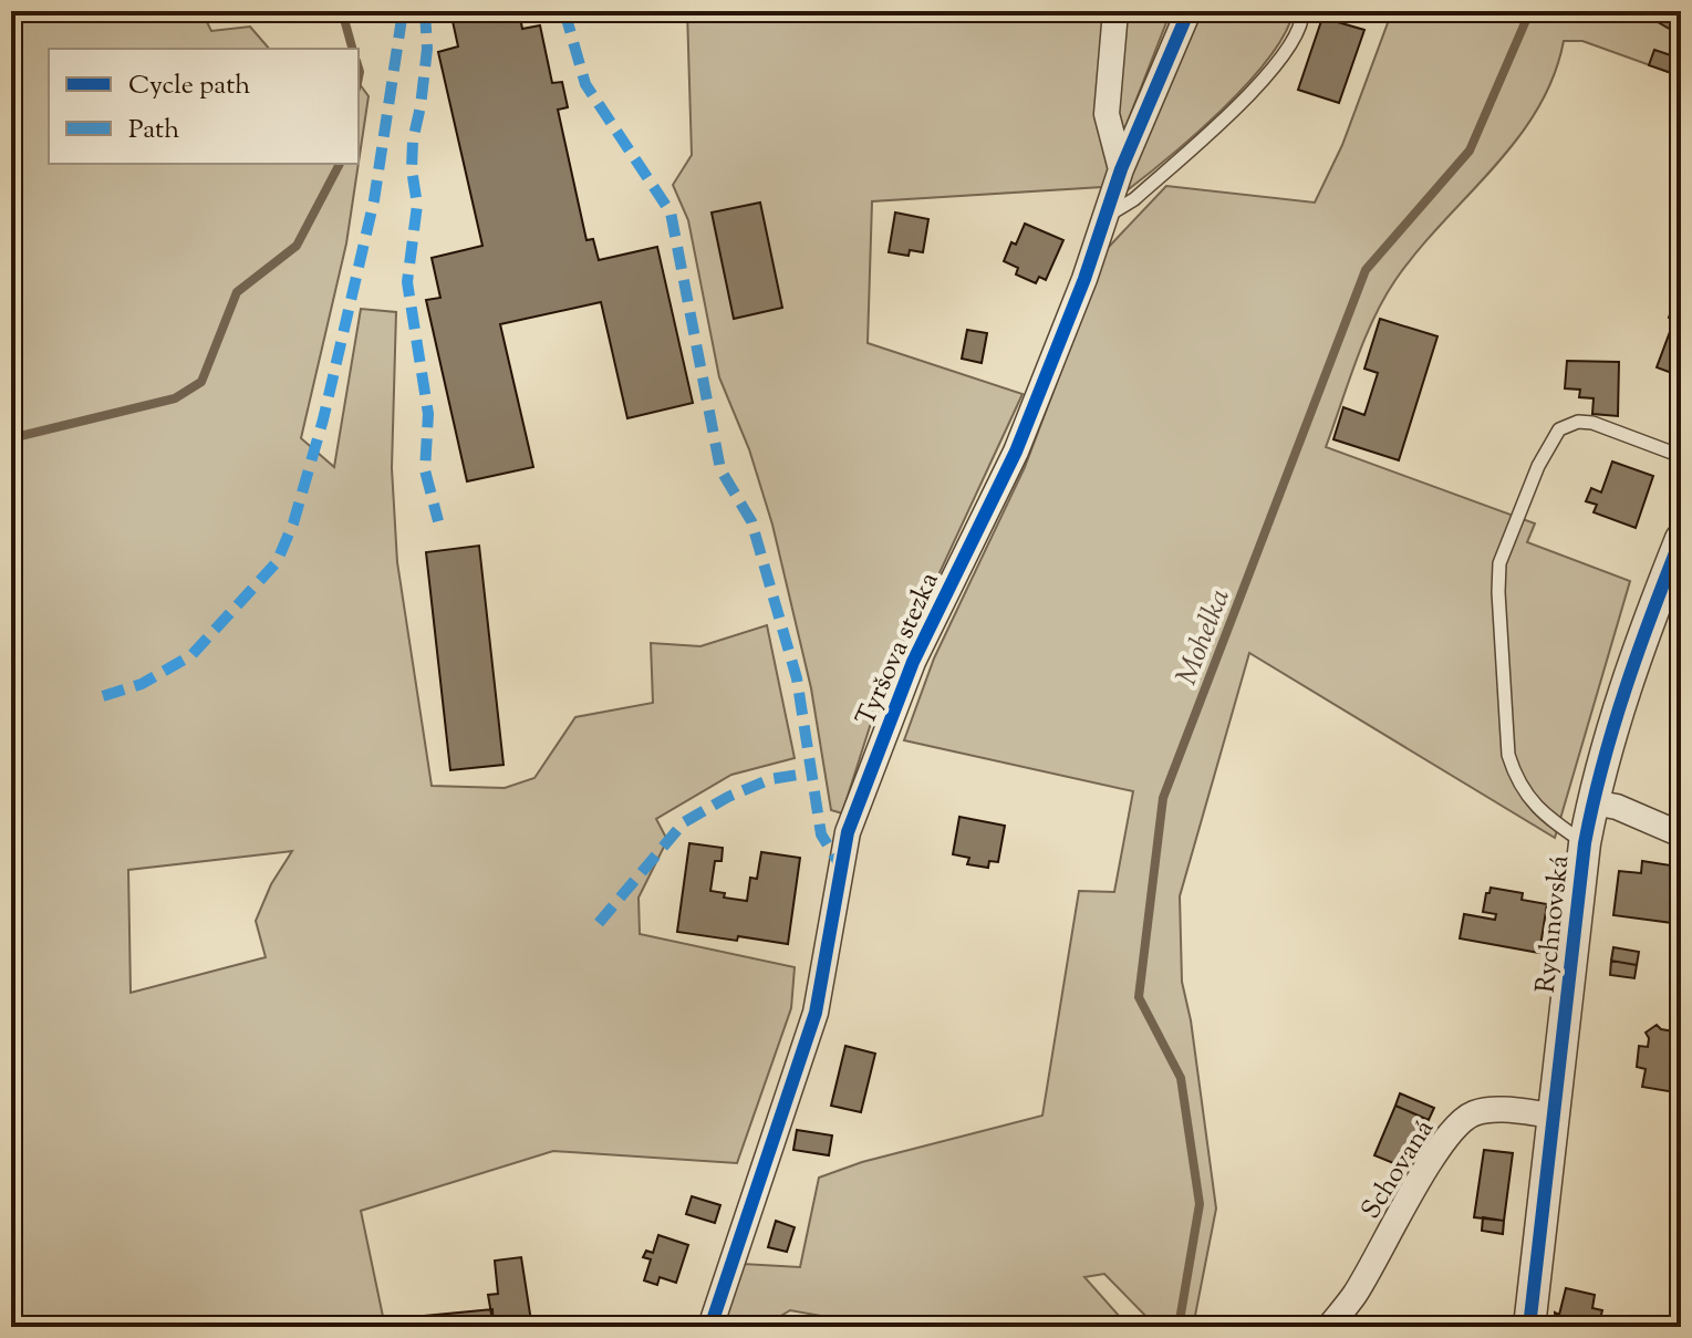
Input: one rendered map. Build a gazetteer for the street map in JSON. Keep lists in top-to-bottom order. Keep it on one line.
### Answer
{"streets":{"street":["Tyršova stezka","Rychnovská","Schovaná"]},"crossings":[["Rychnovská","Schovaná"]],"water":["Mohelka"],"legend":["Cycle path","Path"]}
